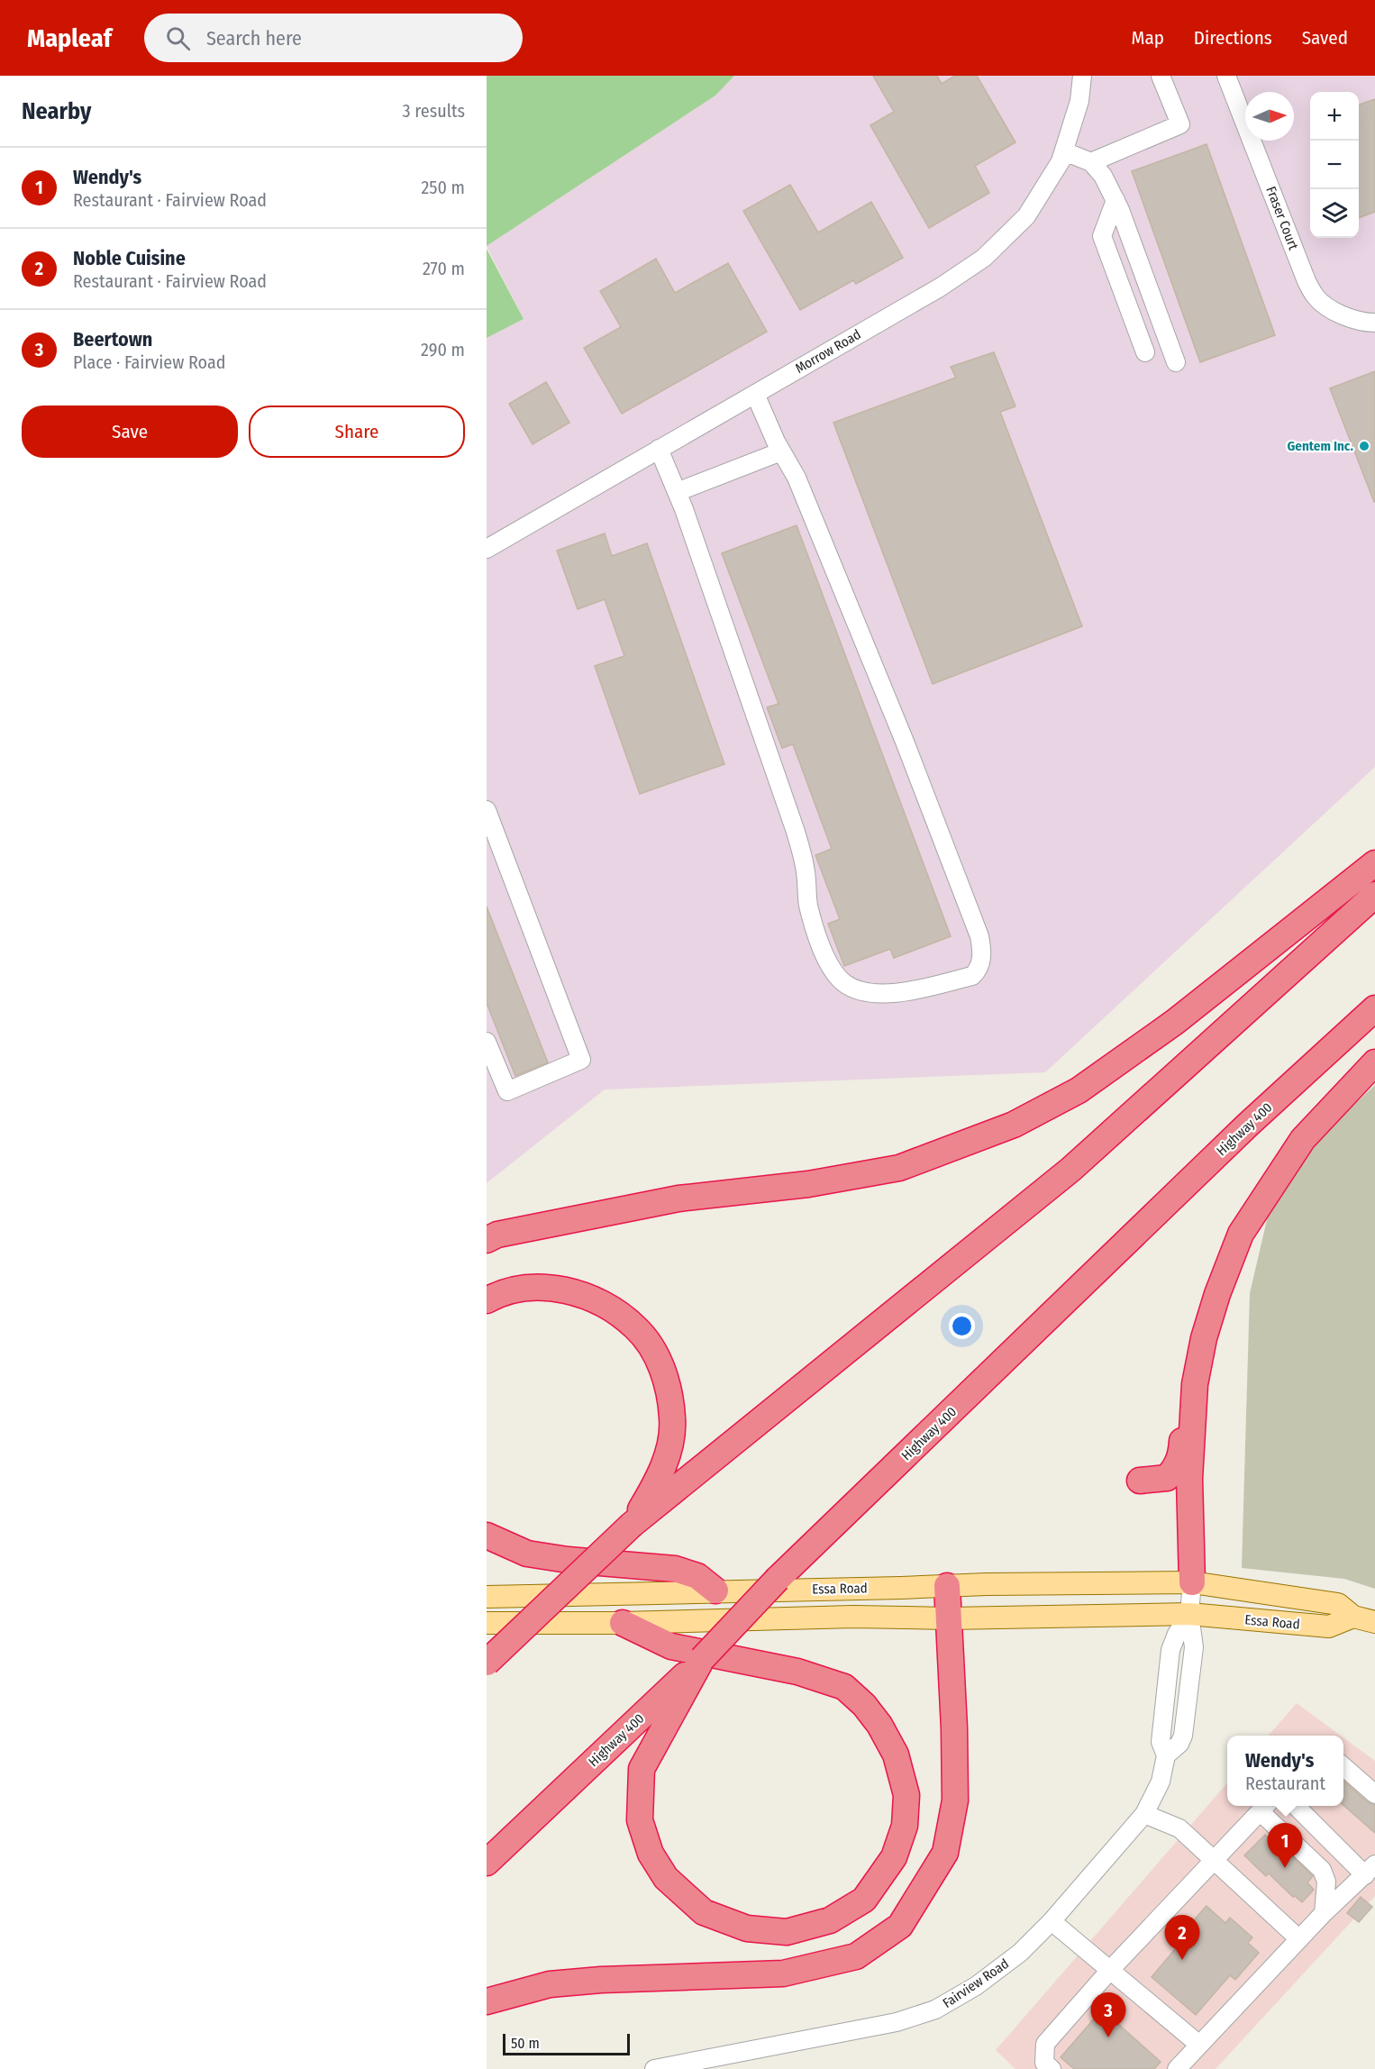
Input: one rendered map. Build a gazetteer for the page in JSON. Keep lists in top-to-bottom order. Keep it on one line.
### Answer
{"streets":{"highway":["Highway 400"],"main road":["Essa Road"],"street":["Fraser Court","Morrow Road","Fairview Road"]},"crossings":[["Essa Road","Fairview Road"]],"places":["Gentem Inc."],"scale_bar":"50 m","north":"right","page":{"header":"Mapleaf","search":"Search here","nav":["Map","Directions","Saved"],"heading":["Nearby","3 results"],"map_buttons":["+","−"],"list":[{"mark":"1","name":"Wendy's","note":"Restaurant · Fairview Road","value":"250 m"},{"mark":"2","name":"Noble Cuisine","note":"Restaurant · Fairview Road","value":"270 m"},{"mark":"3","name":"Beertown","note":"Place · Fairview Road","value":"290 m"}],"buttons":["Save","Share"],"popup":["Wendy's","Restaurant"],"pins":["1","2","3"],"scale":"50 m"}}
